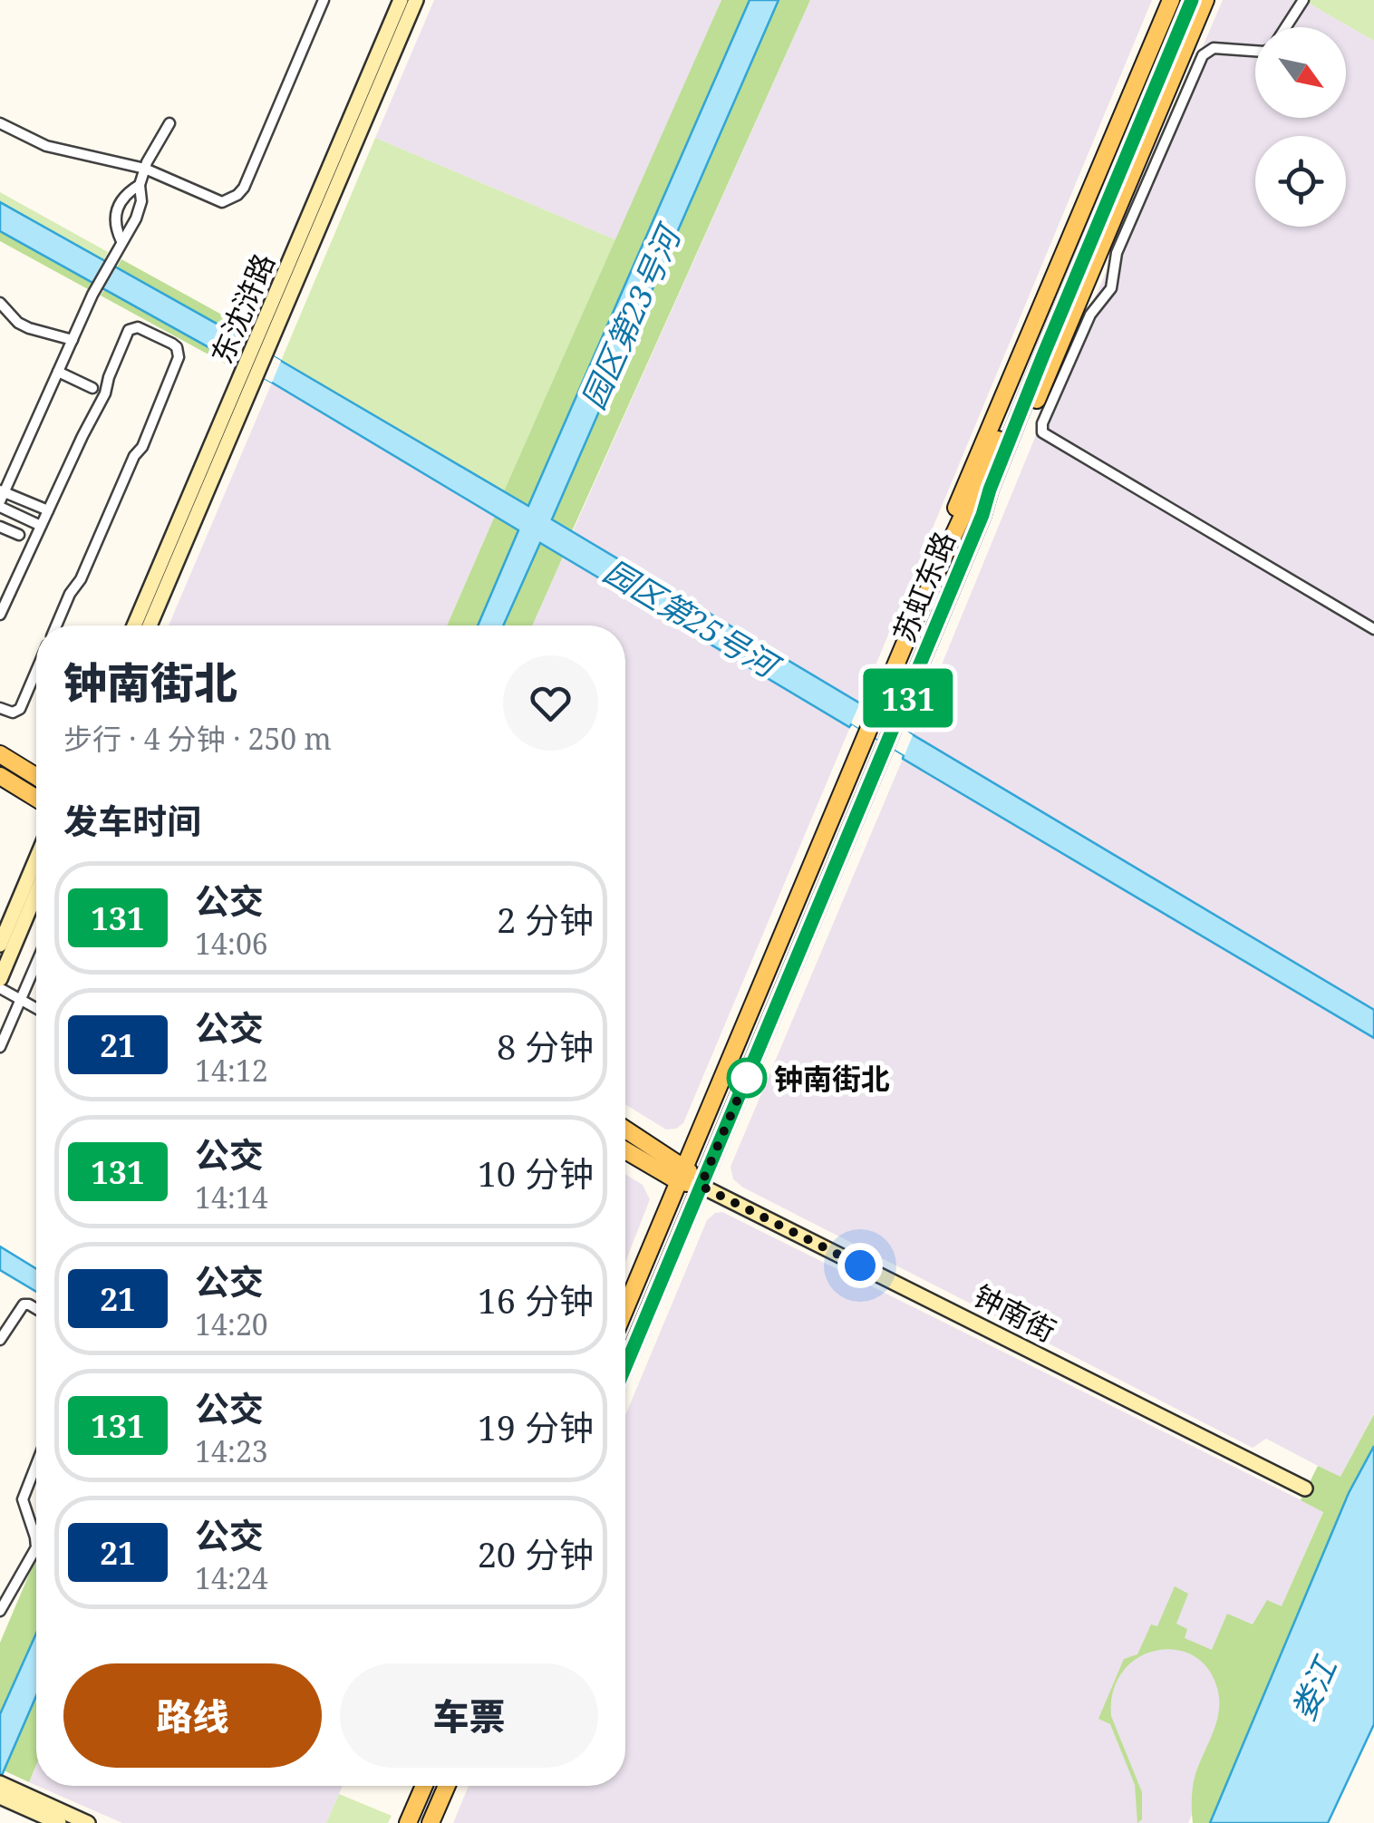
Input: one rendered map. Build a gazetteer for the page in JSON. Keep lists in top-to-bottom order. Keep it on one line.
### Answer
{"streets":{"main road":["东沈浒路","苏虹东路","钟南街"]},"crossings":[["苏虹东路","钟南街"]],"water":["园区第23号河","园区第25号河","娄江"],"places":["钟南街北"],"lines":["bus line 131"],"north":"bottom right","page":{"on_map":"131","heading":[["钟南街北","步行 · 4 分钟 · 250 m"],"发车时间"],"list":[{"mark":"131","name":"公交","note":"14:06","value":"2 分钟"},{"mark":"21","name":"公交","note":"14:12","value":"8 分钟"},{"mark":"131","name":"公交","note":"14:14","value":"10 分钟"},{"mark":"21","name":"公交","note":"14:20","value":"16 分钟"},{"mark":"131","name":"公交","note":"14:23","value":"19 分钟"},{"mark":"21","name":"公交","note":"14:24","value":"20 分钟"}],"buttons":["路线","车票"]}}
